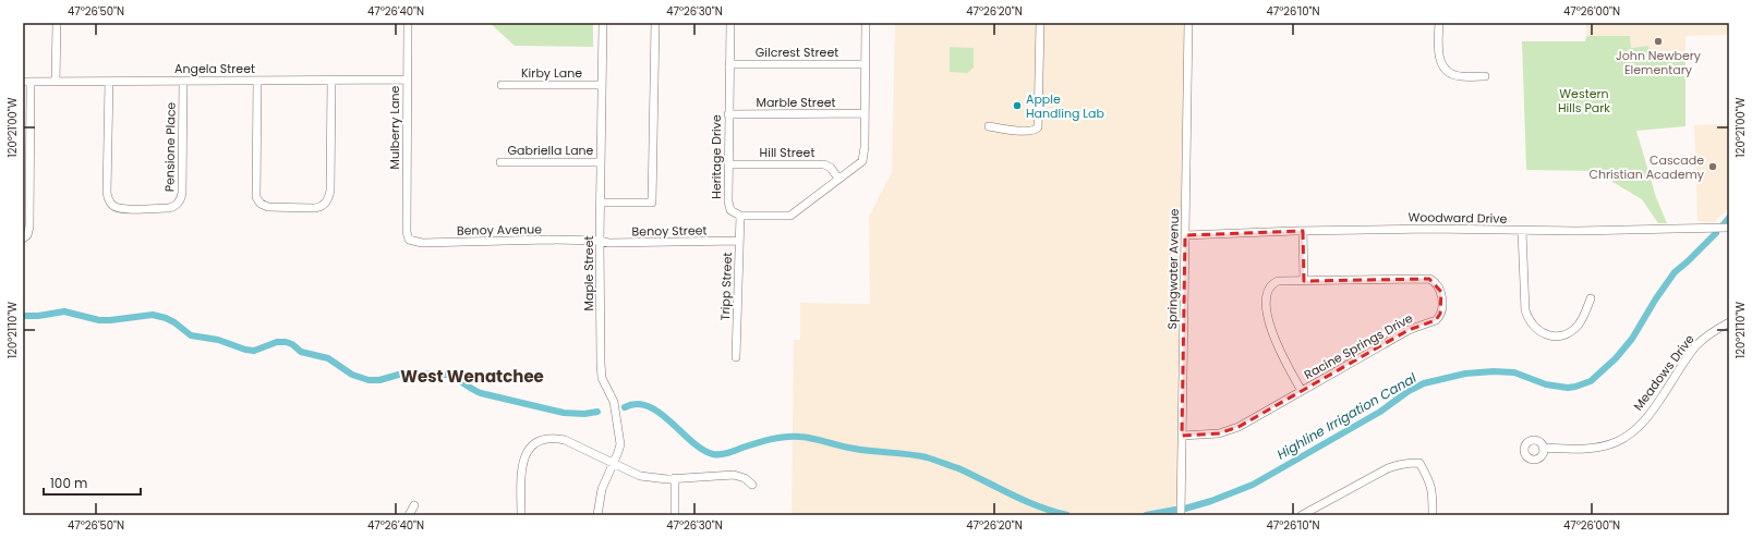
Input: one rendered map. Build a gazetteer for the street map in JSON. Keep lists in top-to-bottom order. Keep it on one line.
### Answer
{"streets":{"street":["Gilcrest Street","Angela Street","Kirby Lane","Marble Street","Mulberry Lane","Pensione Place","Gabriella Lane","Hill Street","Heritage Drive","Woodward Drive","Benoy Avenue","Benoy Street","Springwater Avenue","Maple Street","Tripp Street","Racine Springs Drive","Meadows Drive"]},"crossings":[["Gilcrest Street","Heritage Drive"],["Angela Street","Mulberry Lane"],["Angela Street","Pensione Place"],["Kirby Lane","Maple Street"],["Marble Street","Heritage Drive"],["Mulberry Lane","Benoy Avenue"],["Gabriella Lane","Maple Street"],["Hill Street","Heritage Drive"],["Heritage Drive","Tripp Street"],["Woodward Drive","Springwater Avenue"],["Benoy Avenue","Benoy Street"],["Benoy Avenue","Maple Street"],["Benoy Street","Maple Street"],["Benoy Street","Tripp Street"],["Springwater Avenue","Racine Springs Drive"]],"districts":["West Wenatchee"],"water":["Highline Irrigation Canal"],"parks":["Western Hills Park"],"places":["John Newbery Elementary","Apple Handling Lab","Cascade Christian Academy"],"scale_bar":"100 m","coordinates":["47°26'50\"N","47°26'40\"N","47°26'30\"N","47°26'20\"N","47°26'10\"N","47°26'00\"N","120°21'00\"W","120°21'10\"W"]}
